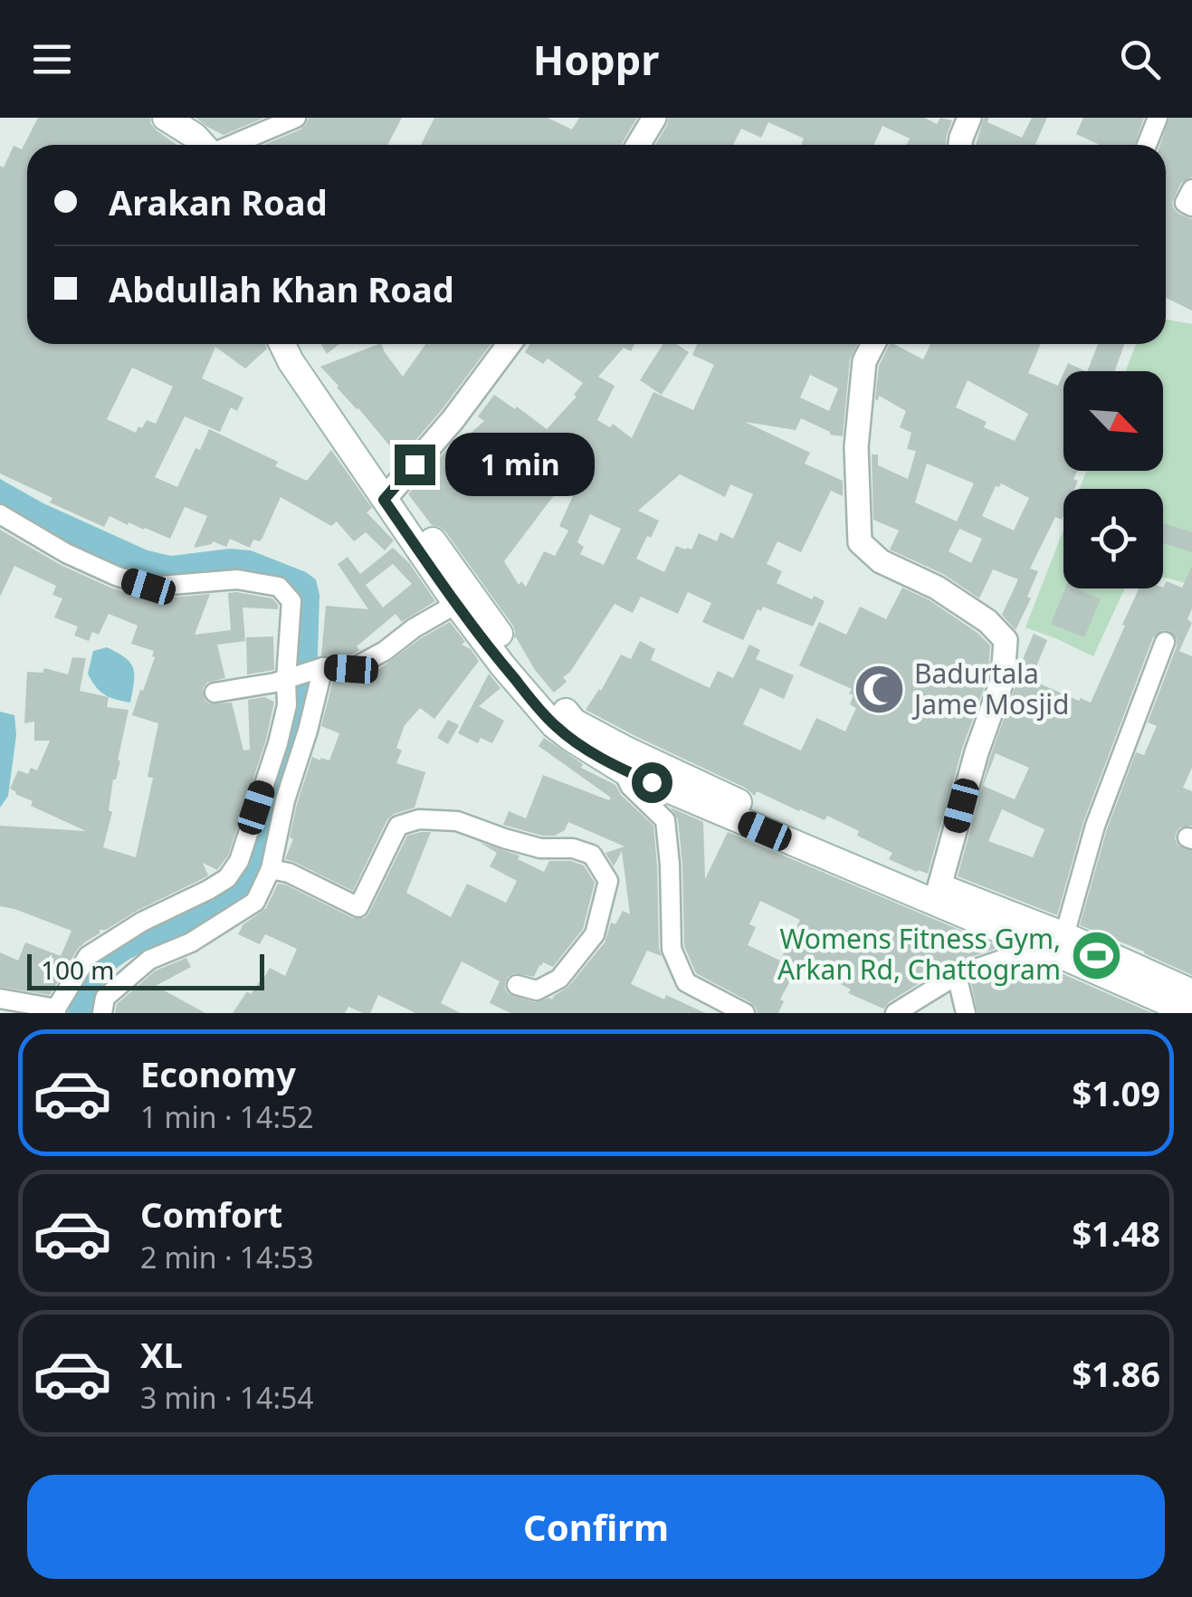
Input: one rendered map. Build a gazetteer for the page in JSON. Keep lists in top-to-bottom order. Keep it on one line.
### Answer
{"places":{"mosque":["Badurtala Jame Mosjid"],"sports":["Womens Fitness Gym, Arkan Rd, Chattogram"]},"scale_bar":"100 m","north":"bottom right","page":{"header":"Hoppr","banner":["Arakan Road","Abdullah Khan Road"],"bubble":"1 min","scale":"100 m","list":[{"name":"Economy","note":"1 min · 14:52","value":"$1.09"},{"name":"Comfort","note":"2 min · 14:53","value":"$1.48"},{"name":"XL","note":"3 min · 14:54","value":"$1.86"}],"buttons":"Confirm"}}
